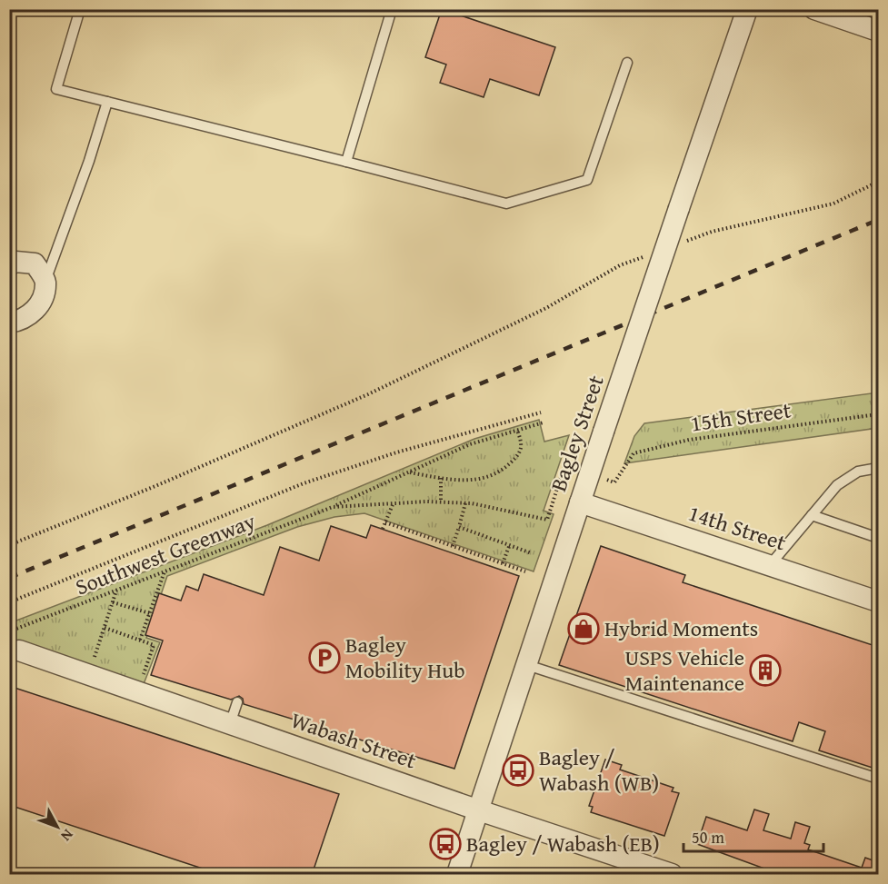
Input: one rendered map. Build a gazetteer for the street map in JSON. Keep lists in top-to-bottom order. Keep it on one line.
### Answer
{"streets":{"street":["Bagley Street","14th Street","Wabash Street"],"path":["15th Street","Southwest Greenway"]},"crossings":[["Bagley Street","14th Street"],["Bagley Street","Wabash Street"]],"places":{"shop":["Hybrid Moments"],"parking":["Bagley Mobility Hub"],"building":["USPS Vehicle Maintenance"],"bus stop":["Bagley / Wabash (WB)","Bagley / Wabash (EB)"]},"scale_bar":"50 m","north":"bottom right"}
